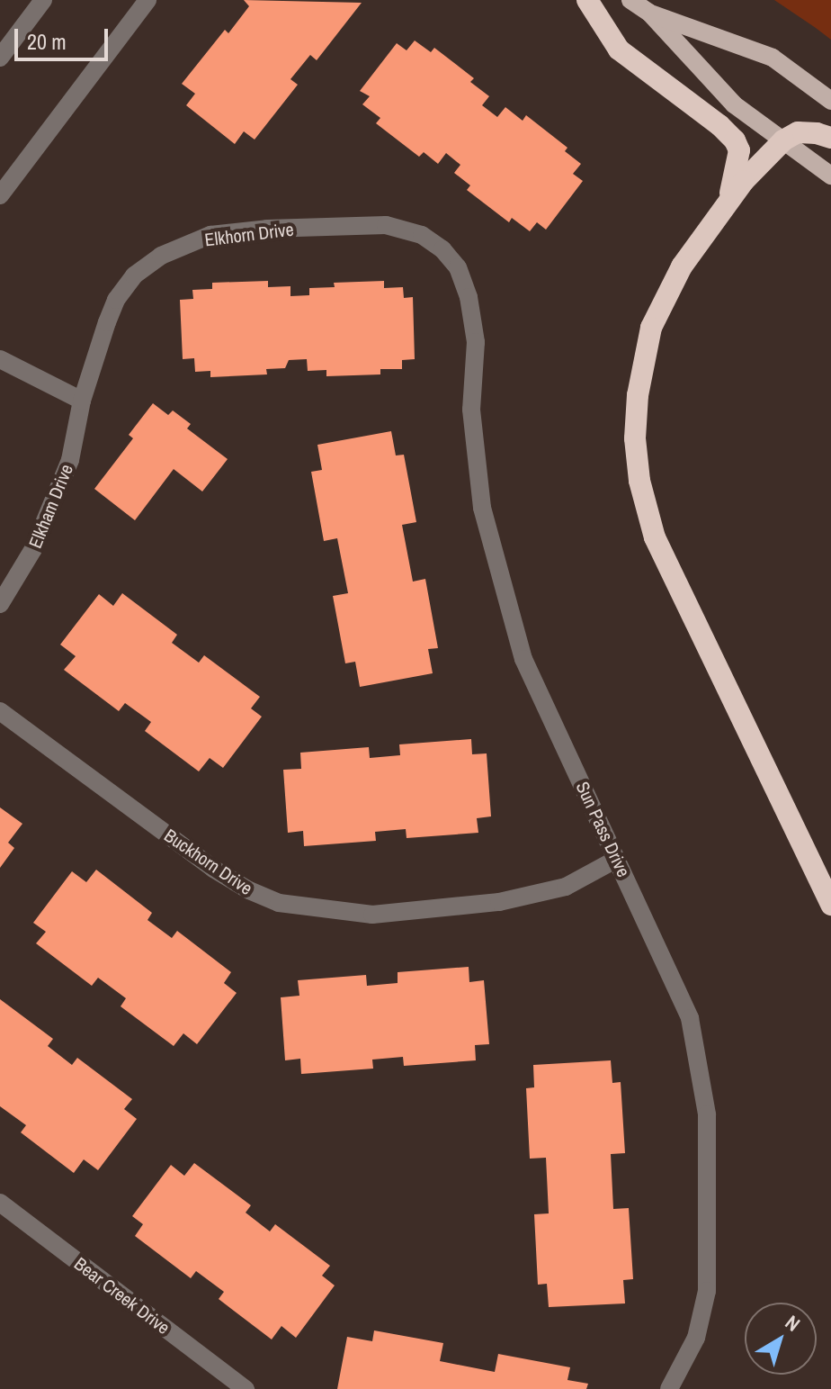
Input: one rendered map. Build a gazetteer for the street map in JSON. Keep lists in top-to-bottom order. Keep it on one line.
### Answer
{"streets":{"street":["Elkhorn Drive","Elkham Drive","Sun Pass Drive","Buckhorn Drive","Bear Creek Drive"]},"crossings":[["Elkhorn Drive","Elkham Drive"],["Elkhorn Drive","Sun Pass Drive"],["Sun Pass Drive","Buckhorn Drive"]],"scale_bar":"20 m","north":"top right"}
